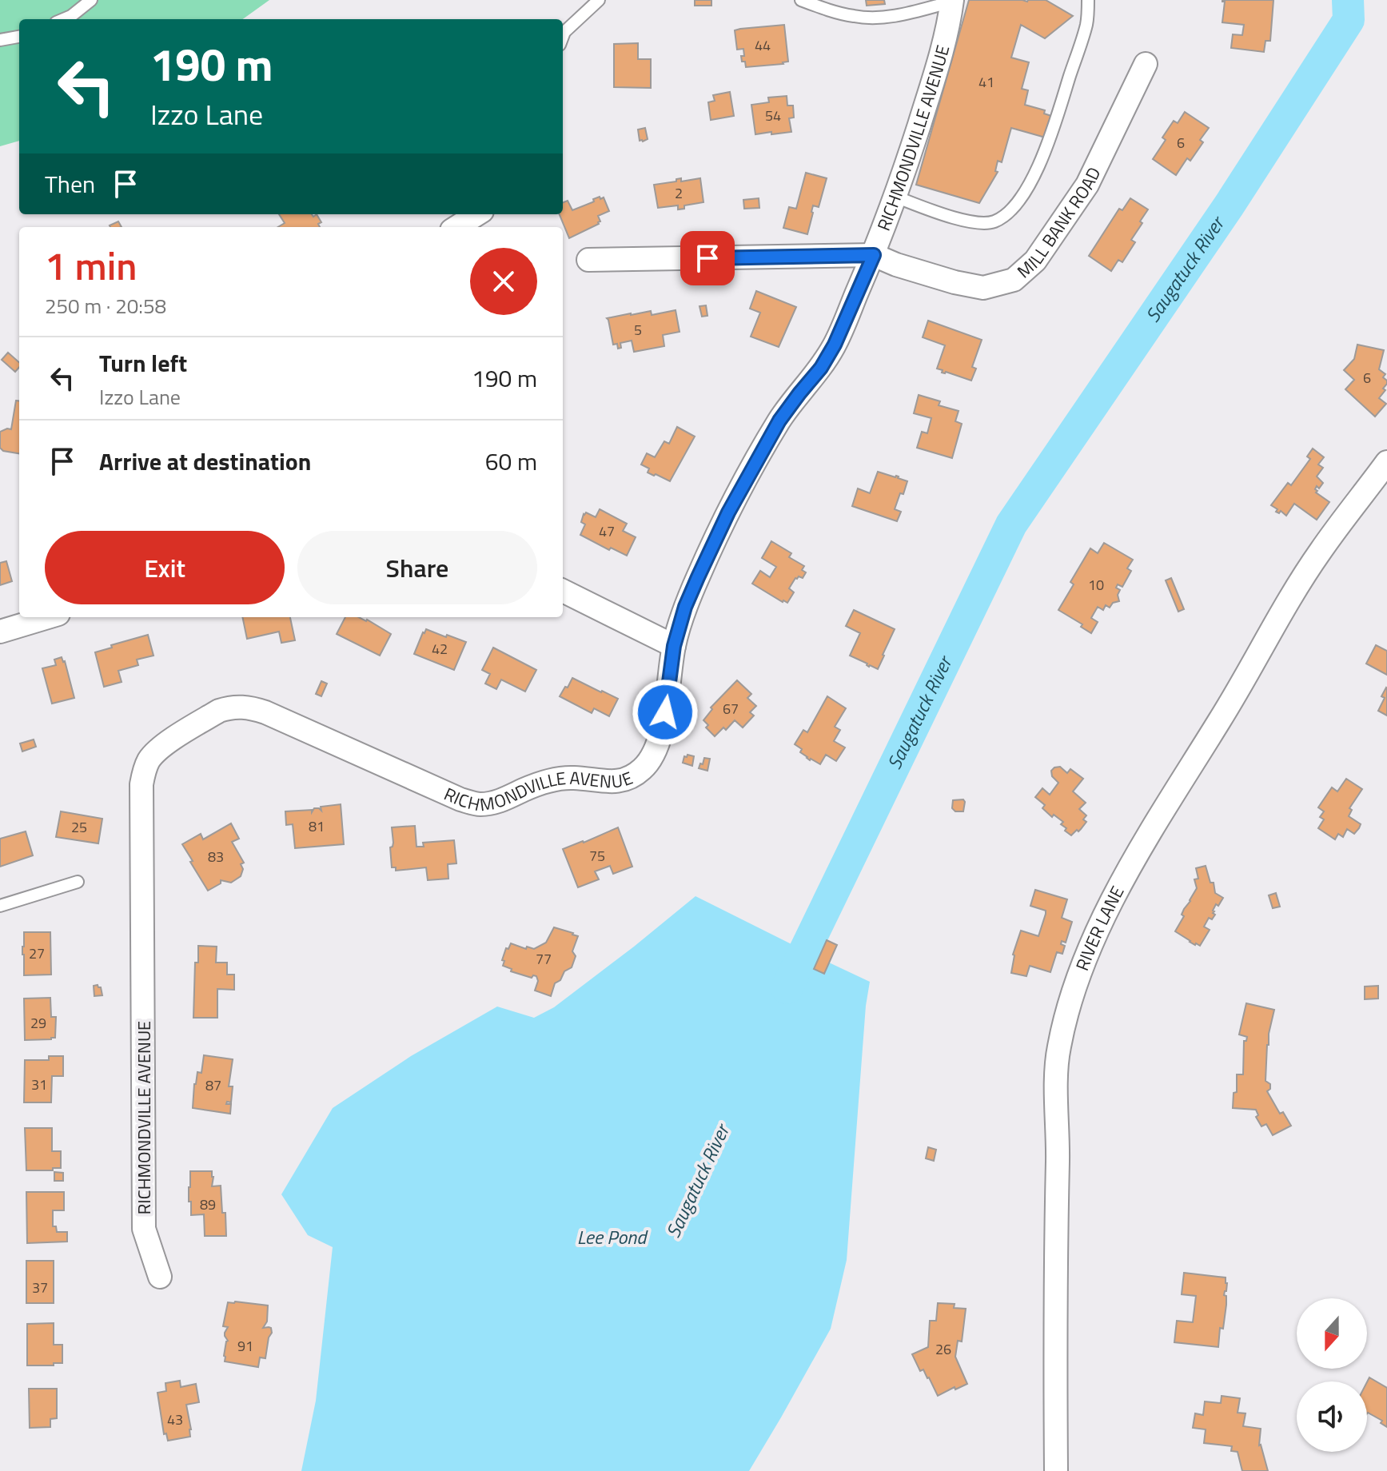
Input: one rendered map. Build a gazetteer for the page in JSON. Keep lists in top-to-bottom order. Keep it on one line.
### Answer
{"streets":{"street":["RICHMONDVILLE AVENUE","MILL BANK ROAD","RIVER LANE"]},"crossings":[["RICHMONDVILLE AVENUE","MILL BANK ROAD"]],"water":["Saugatuck River","Lee Pond"],"house_numbers":["44","41","54","6","2","5","6","47","10","42","67","81","25","75","83","27","77","29","31","87","89","37","91","26","43"],"north":"bottom","page":{"turn":["190 m","Izzo Lane"],"then":"Then","heading":["1 min","250 m · 20:58"],"list":[{"name":"Turn left","note":"Izzo Lane","value":"190 m"},{"name":"Arrive at destination","value":"60 m"}],"buttons":["Exit","Share"]}}
